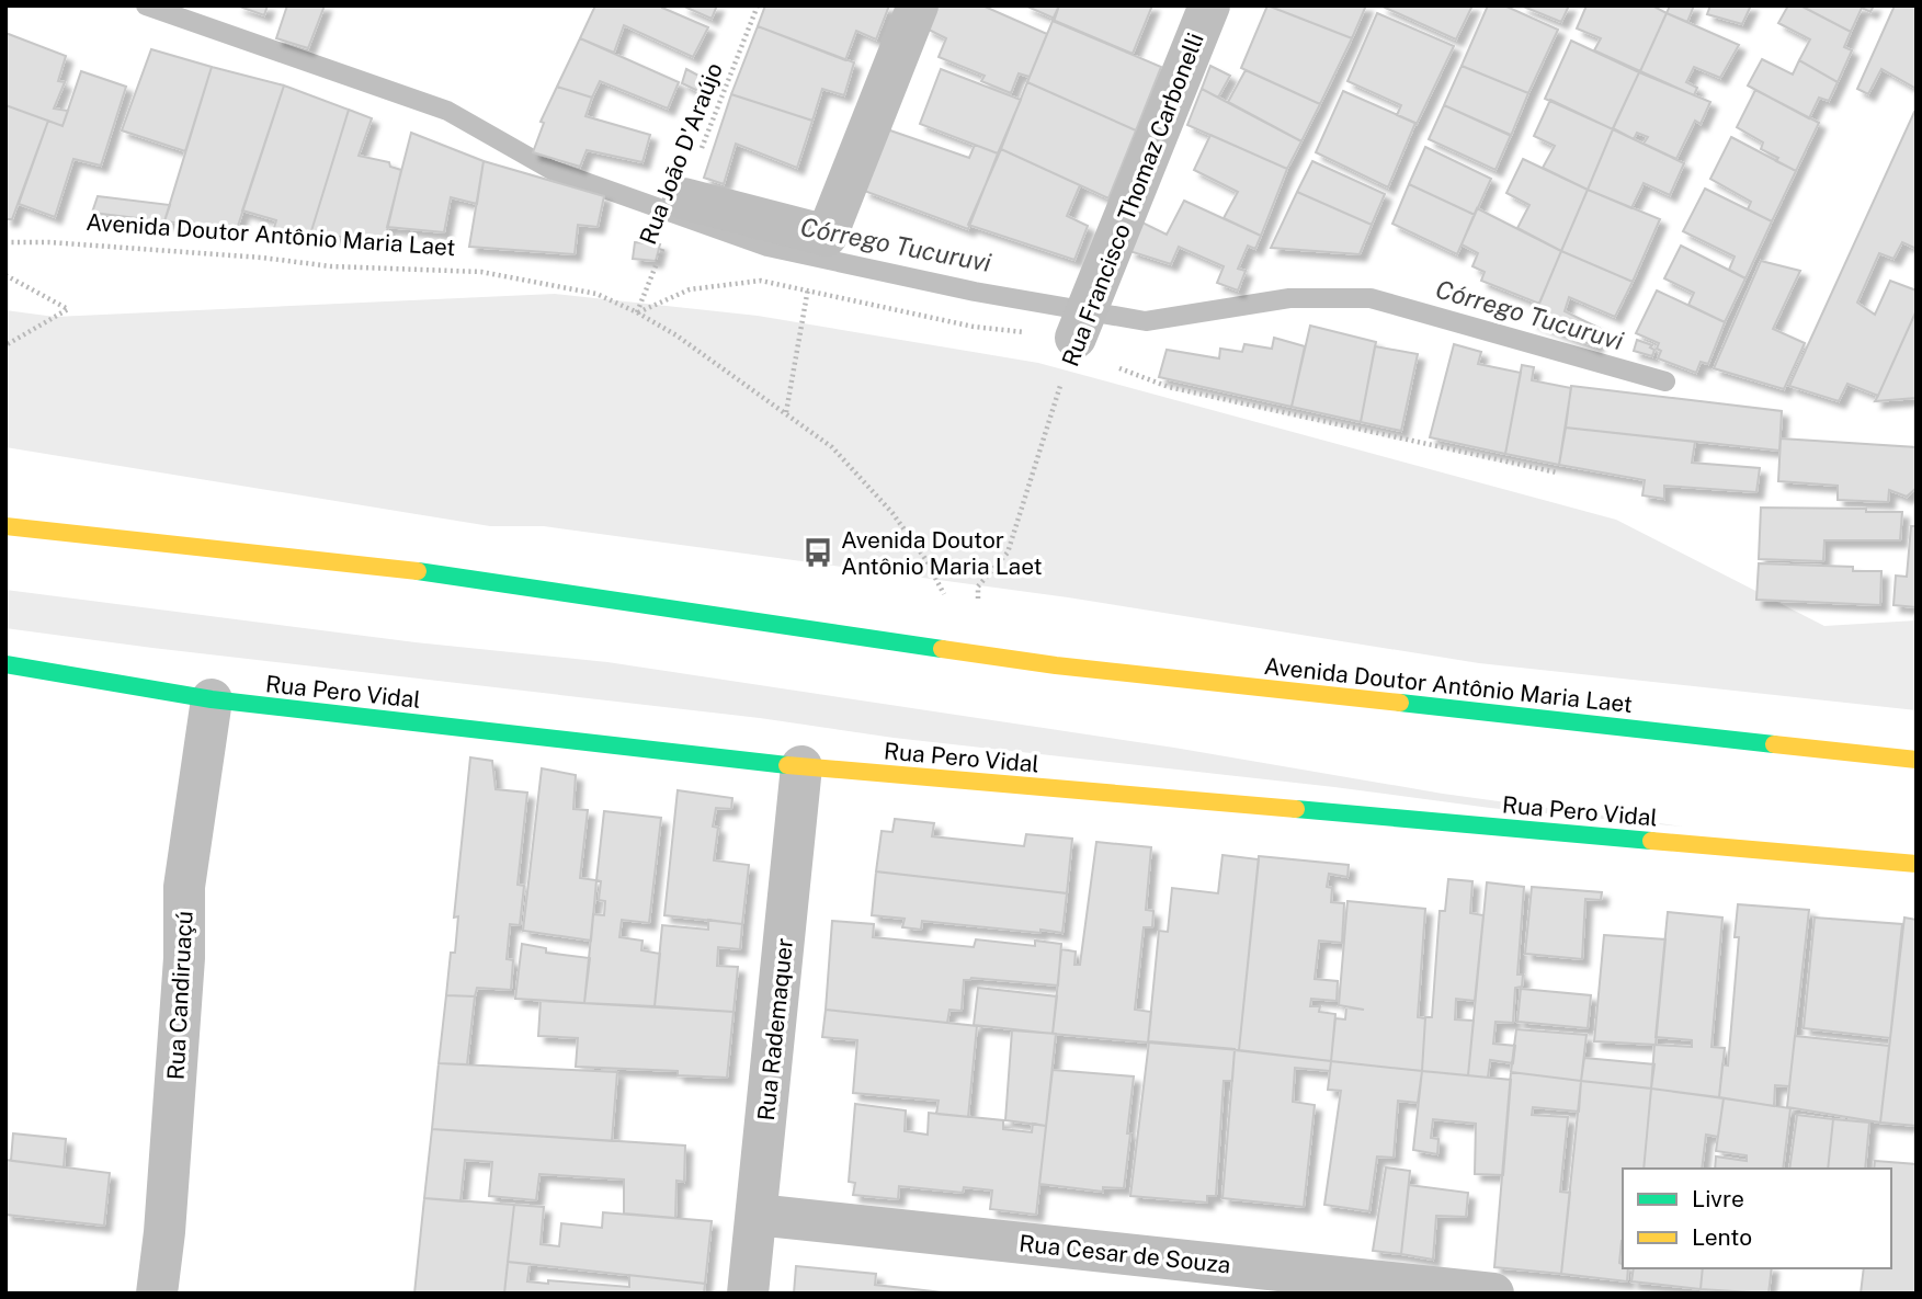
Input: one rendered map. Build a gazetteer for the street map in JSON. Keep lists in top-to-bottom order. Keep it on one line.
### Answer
{"streets":{"street":["Rua Francisco Thomaz Carbonelli","Avenida Doutor Antônio Maria Laet","Rua Pero Vidal","Rua Candiruaçú","Rua Rademaquer","Rua Cesar de Souza"],"path":["Rua João D'Araújo"]},"crossings":[["Rua João D'Araújo","Avenida Doutor Antônio Maria Laet"],["Rua Francisco Thomaz Carbonelli","Avenida Doutor Antônio Maria Laet"],["Rua Pero Vidal","Rua Candiruaçú"],["Rua Pero Vidal","Rua Rademaquer"],["Rua Rademaquer","Rua Cesar de Souza"]],"water":["Córrego Tucuruvi"],"places":{"bus stop":["Avenida Doutor Antônio Maria Laet"]},"legend":["Livre","Lento"]}
